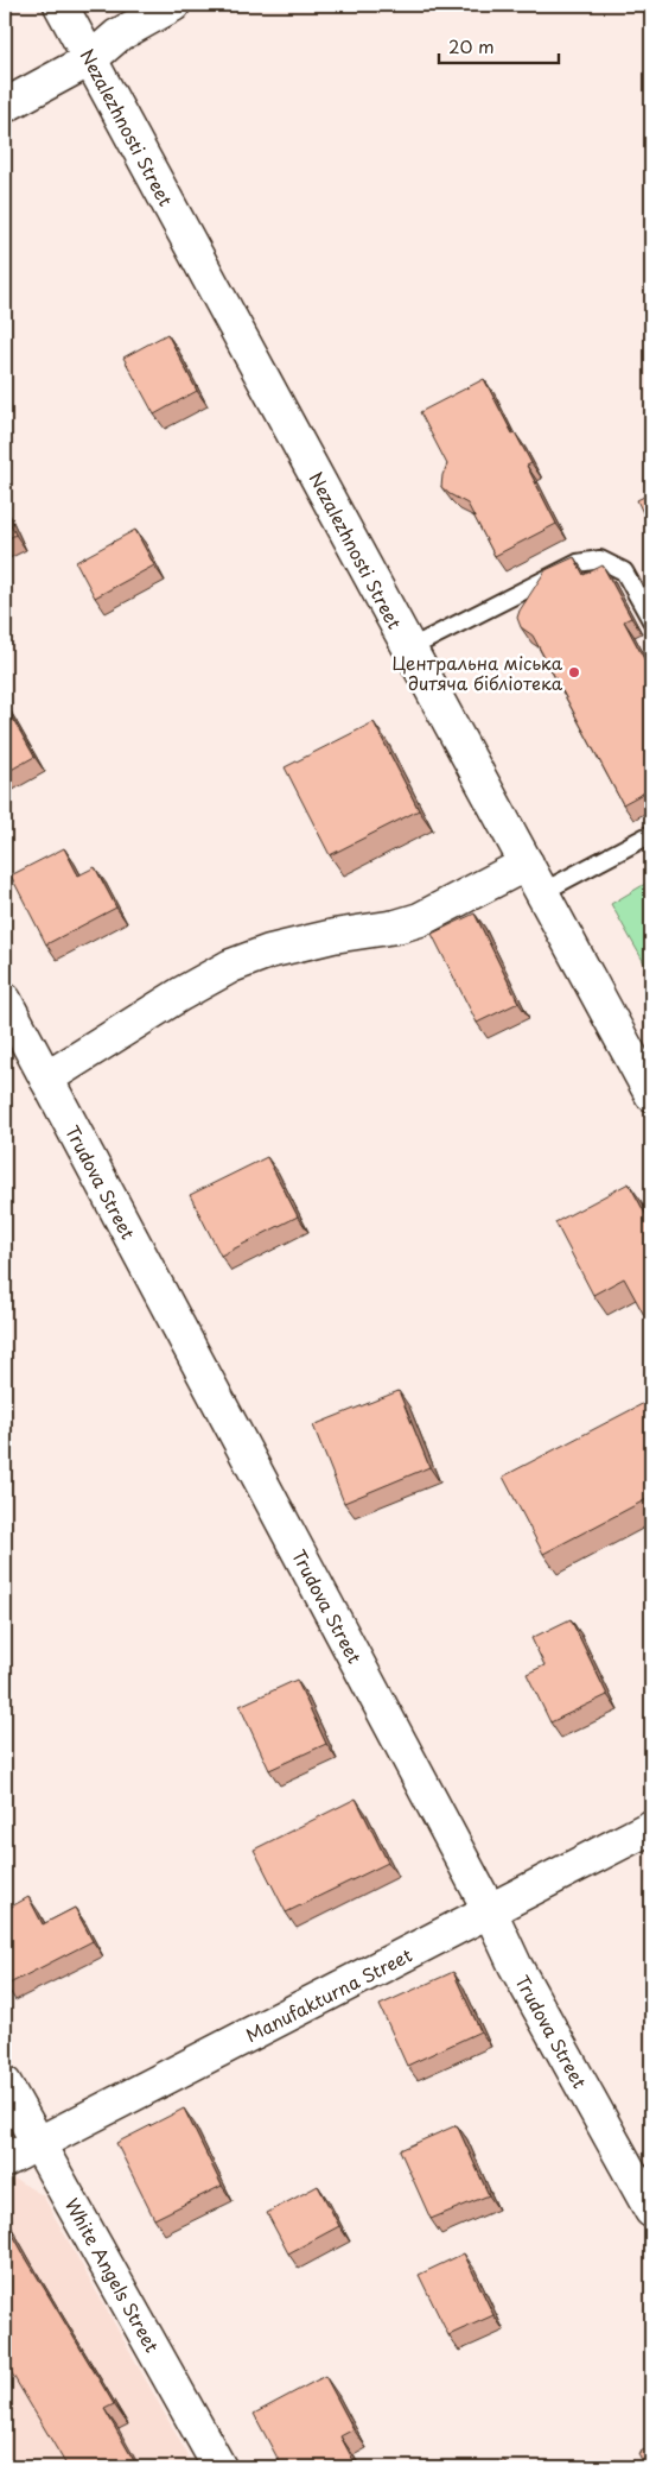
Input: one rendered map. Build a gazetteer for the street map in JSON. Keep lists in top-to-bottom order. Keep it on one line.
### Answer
{"streets":{"street":["Nezalezhnosti Street","Trudova Street","Manufakturna Street","White Angels Street"]},"crossings":[["Trudova Street","Manufakturna Street"],["Manufakturna Street","White Angels Street"]],"places":["Центральна міська дитяча бібліотека"],"scale_bar":"20 m"}
